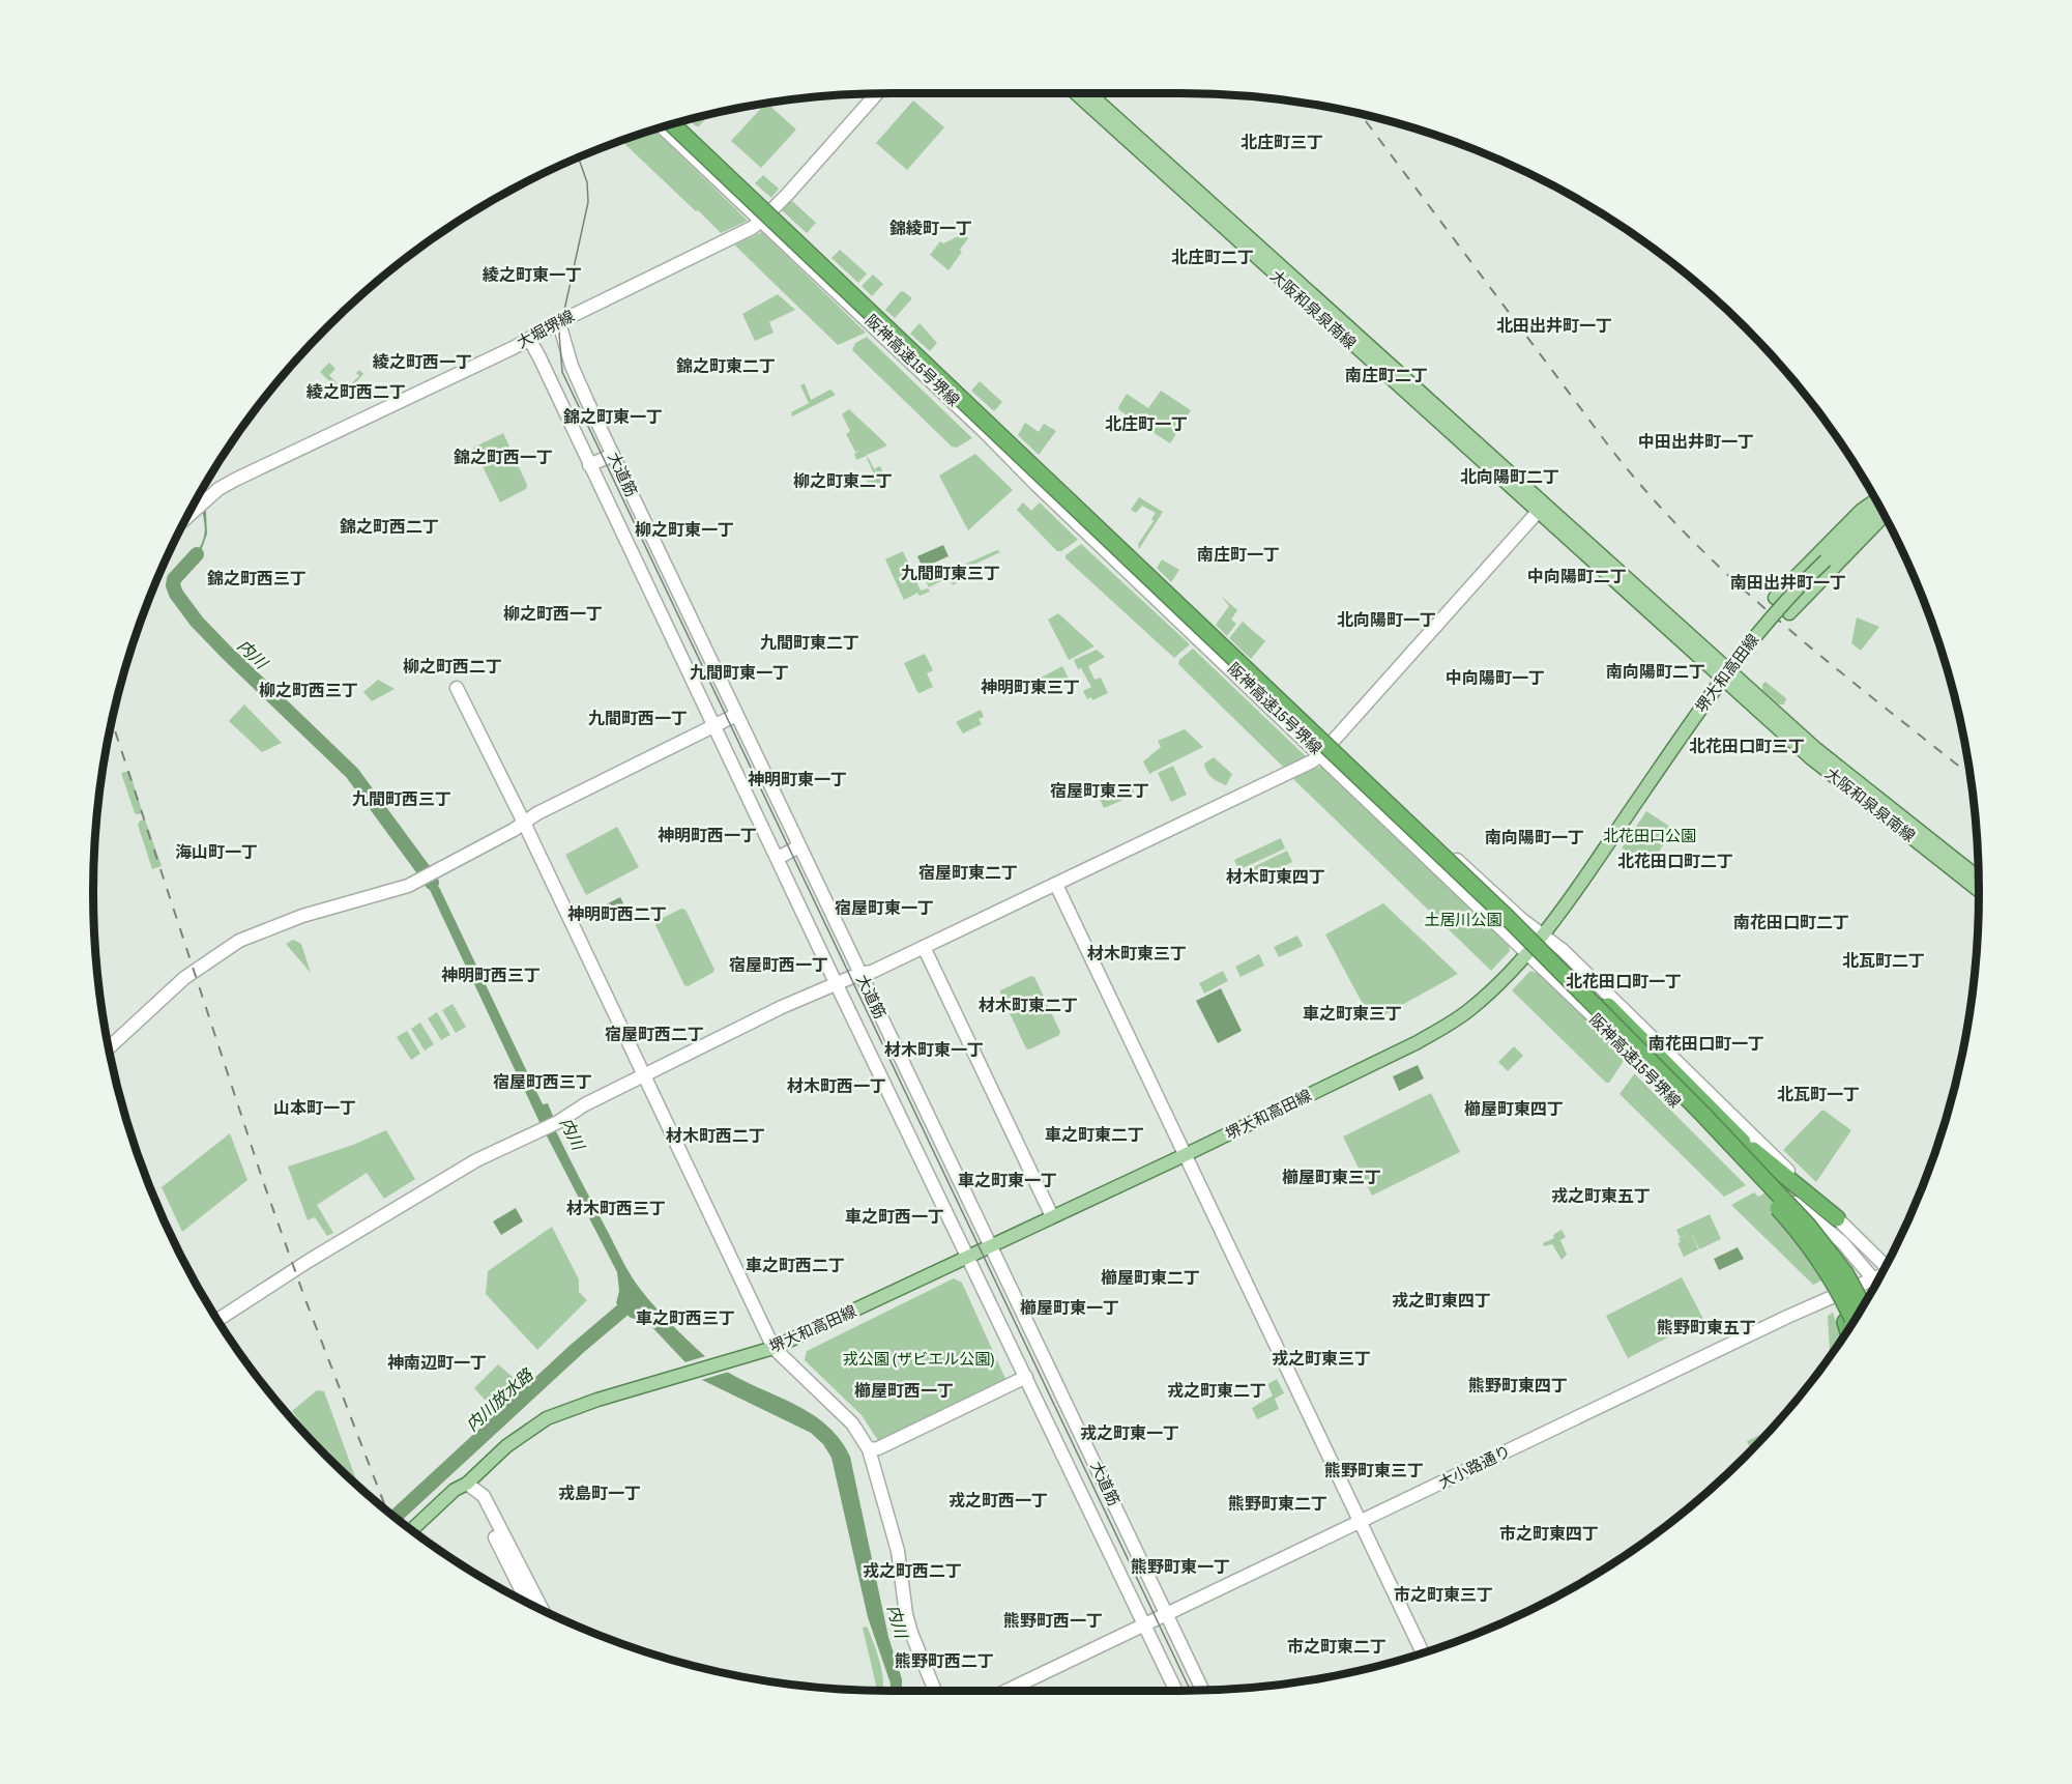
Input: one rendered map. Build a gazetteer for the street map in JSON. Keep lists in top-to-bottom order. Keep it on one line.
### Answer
{"streets":{"highway":["阪神高速15号堺線"],"main road":["大阪和泉泉南線","堺大和高田線"],"street":["大堀堺線","大道筋","大小路通り"]},"crossings":[["大堀堺線","大道筋"],["大道筋","堺大和高田線"],["大道筋","大小路通り"]],"districts":["北庄町三丁","錦綾町一丁","北庄町二丁","綾之町東一丁","北田出井町一丁","綾之町西一丁","錦之町東二丁","南庄町二丁","綾之町西二丁","錦之町東一丁","北庄町一丁","中田出井町一丁","錦之町西一丁","北向陽町二丁","柳之町東二丁","錦之町西二丁","柳之町東一丁","南庄町一丁","九間町東三丁","中向陽町二丁","錦之町西三丁","南田出井町一丁","柳之町西一丁","北向陽町一丁","九間町東二丁","柳之町西二丁","南向陽町二丁","九間町東一丁","中向陽町一丁","神明町東三丁","柳之町西三丁","九間町西一丁","北花田口町三丁","神明町東一丁","宿屋町東三丁","九間町西三丁","神明町西一丁","南向陽町一丁","海山町一丁","北花田口町二丁","宿屋町東二丁","材木町東四丁","宿屋町東一丁","神明町西二丁","南花田口町二丁","材木町東三丁","北瓦町二丁","宿屋町西一丁","神明町西三丁","北花田口町一丁","材木町東二丁","車之町東三丁","宿屋町西二丁","南花田口町一丁","材木町東一丁","宿屋町西三丁","材木町西一丁","北瓦町一丁","山本町一丁","櫛屋町東四丁","車之町東二丁","材木町西二丁","櫛屋町東三丁","車之町東一丁","戎之町東五丁","材木町西三丁","車之町西一丁","車之町西二丁","櫛屋町東二丁","戎之町東四丁","櫛屋町東一丁","車之町西三丁","熊野町東五丁","戎之町東三丁","神南辺町一丁","熊野町東四丁","櫛屋町西一丁","戎之町東二丁","戎之町東一丁","熊野町東三丁","戎島町一丁","戎之町西一丁","熊野町東二丁","市之町東四丁","熊野町東一丁","戎之町西二丁","市之町東三丁","熊野町西一丁","市之町東二丁","熊野町西二丁"],"water":["内川","内川放水路"],"parks":["北花田口公園","土居川公園","戎公園 (ザビエル公園)"]}
